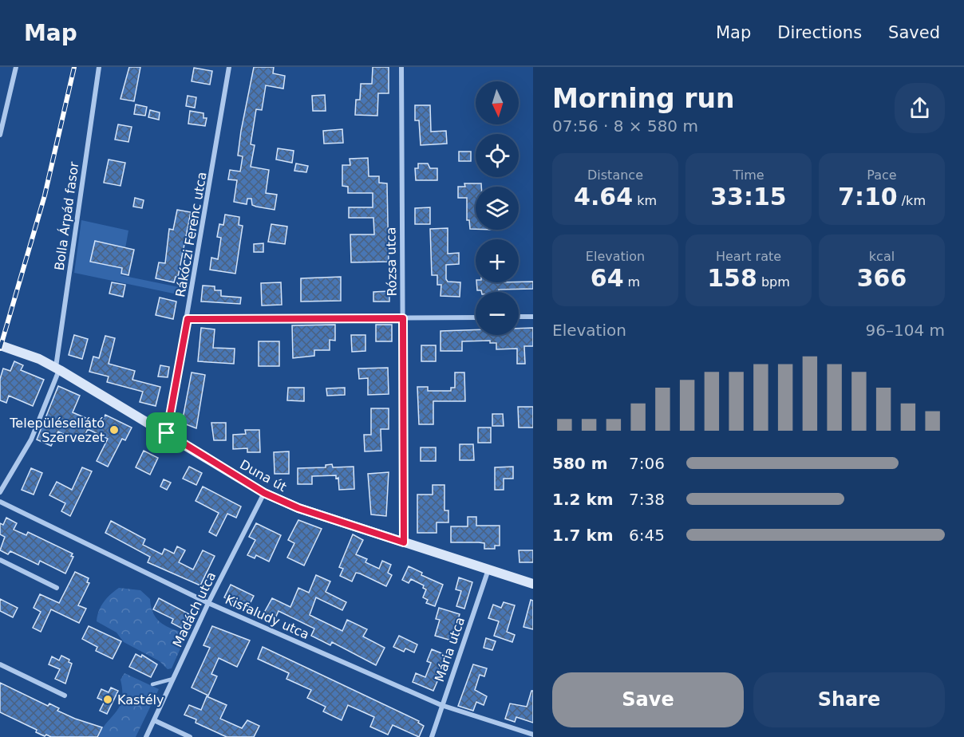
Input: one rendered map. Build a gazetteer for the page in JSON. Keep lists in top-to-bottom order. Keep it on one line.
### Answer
{"streets":{"street":["Bolla Árpád fasor","Rákóczi Ferenc utca","Rózsa utca","Duna út","Madách utca","Kisfaludy utca","Mária utca"]},"crossings":[["Bolla Árpád fasor","Duna út"],["Rákóczi Ferenc utca","Duna út"],["Rózsa utca","Duna út"],["Duna út","Madách utca"],["Duna út","Mária utca"],["Madách utca","Kisfaludy utca"],["Kisfaludy utca","Mária utca"]],"places":["Településellátó Szervezet","Kastély"],"north":"bottom","page":{"header":"Map","nav":["Map","Directions","Saved"],"heading":["Morning run","07:56 · 8 × 580 m"],"map_buttons":["+","−"],"stats":[["Distance","4.64 km"],["Time","33:15"],["Pace","7:10 /km"],["Elevation","64 m"],["Heart rate","158 bpm"],["kcal","366"]],"chart":["Elevation","96–104 m"],"list":[{"name":"580 m","note":"7:06"},{"name":"1.2 km","note":"7:38"},{"name":"1.7 km","note":"6:45"}],"buttons":["Save","Share"]}}
